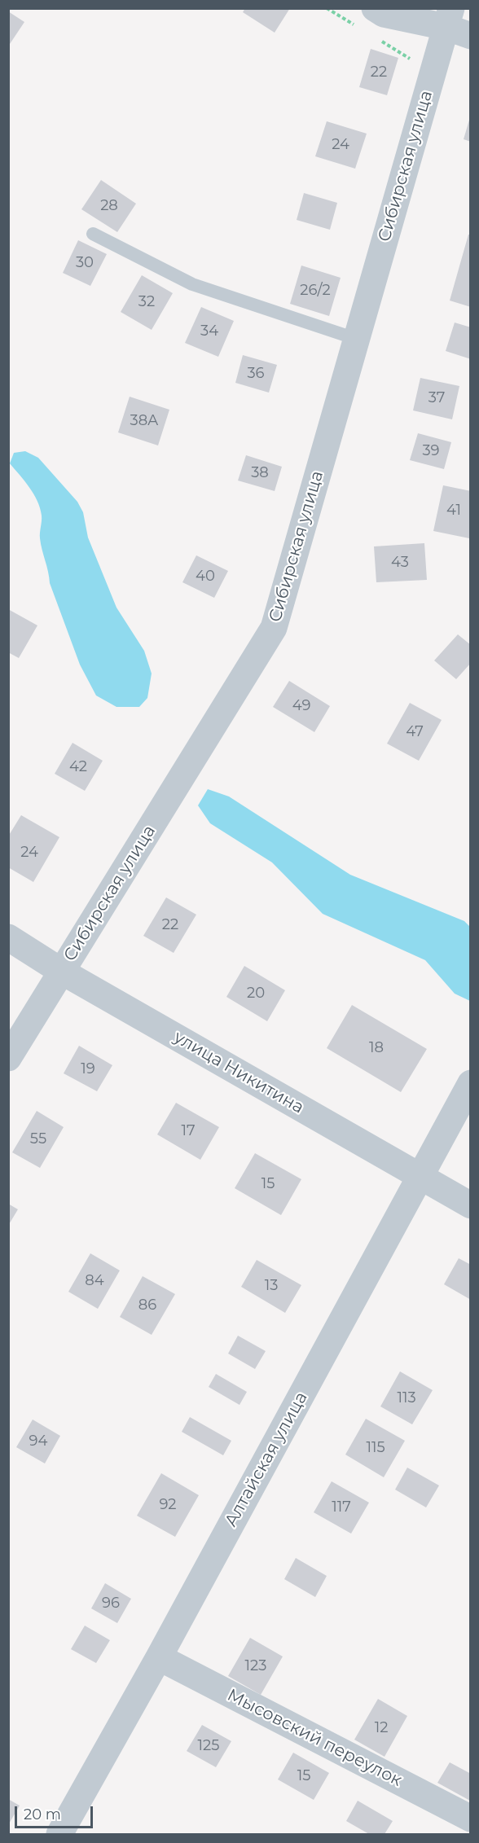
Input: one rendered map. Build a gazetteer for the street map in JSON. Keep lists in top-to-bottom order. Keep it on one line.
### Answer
{"streets":{"street":["Сибирская улица","улица Никитина","Алтайская улица","Мысовский переулок"]},"crossings":[["Сибирская улица","улица Никитина"],["улица Никитина","Алтайская улица"],["Алтайская улица","Мысовский переулок"]],"house_numbers":["22","24","28","30","26/2","32","34","36","37","38А","39","38","41","43","40","49","47","42","24","22","20","18","19","17","55","15","84","13","86","113","94","115","92","117","96","123","12","125","15"],"scale_bar":"20 m"}
